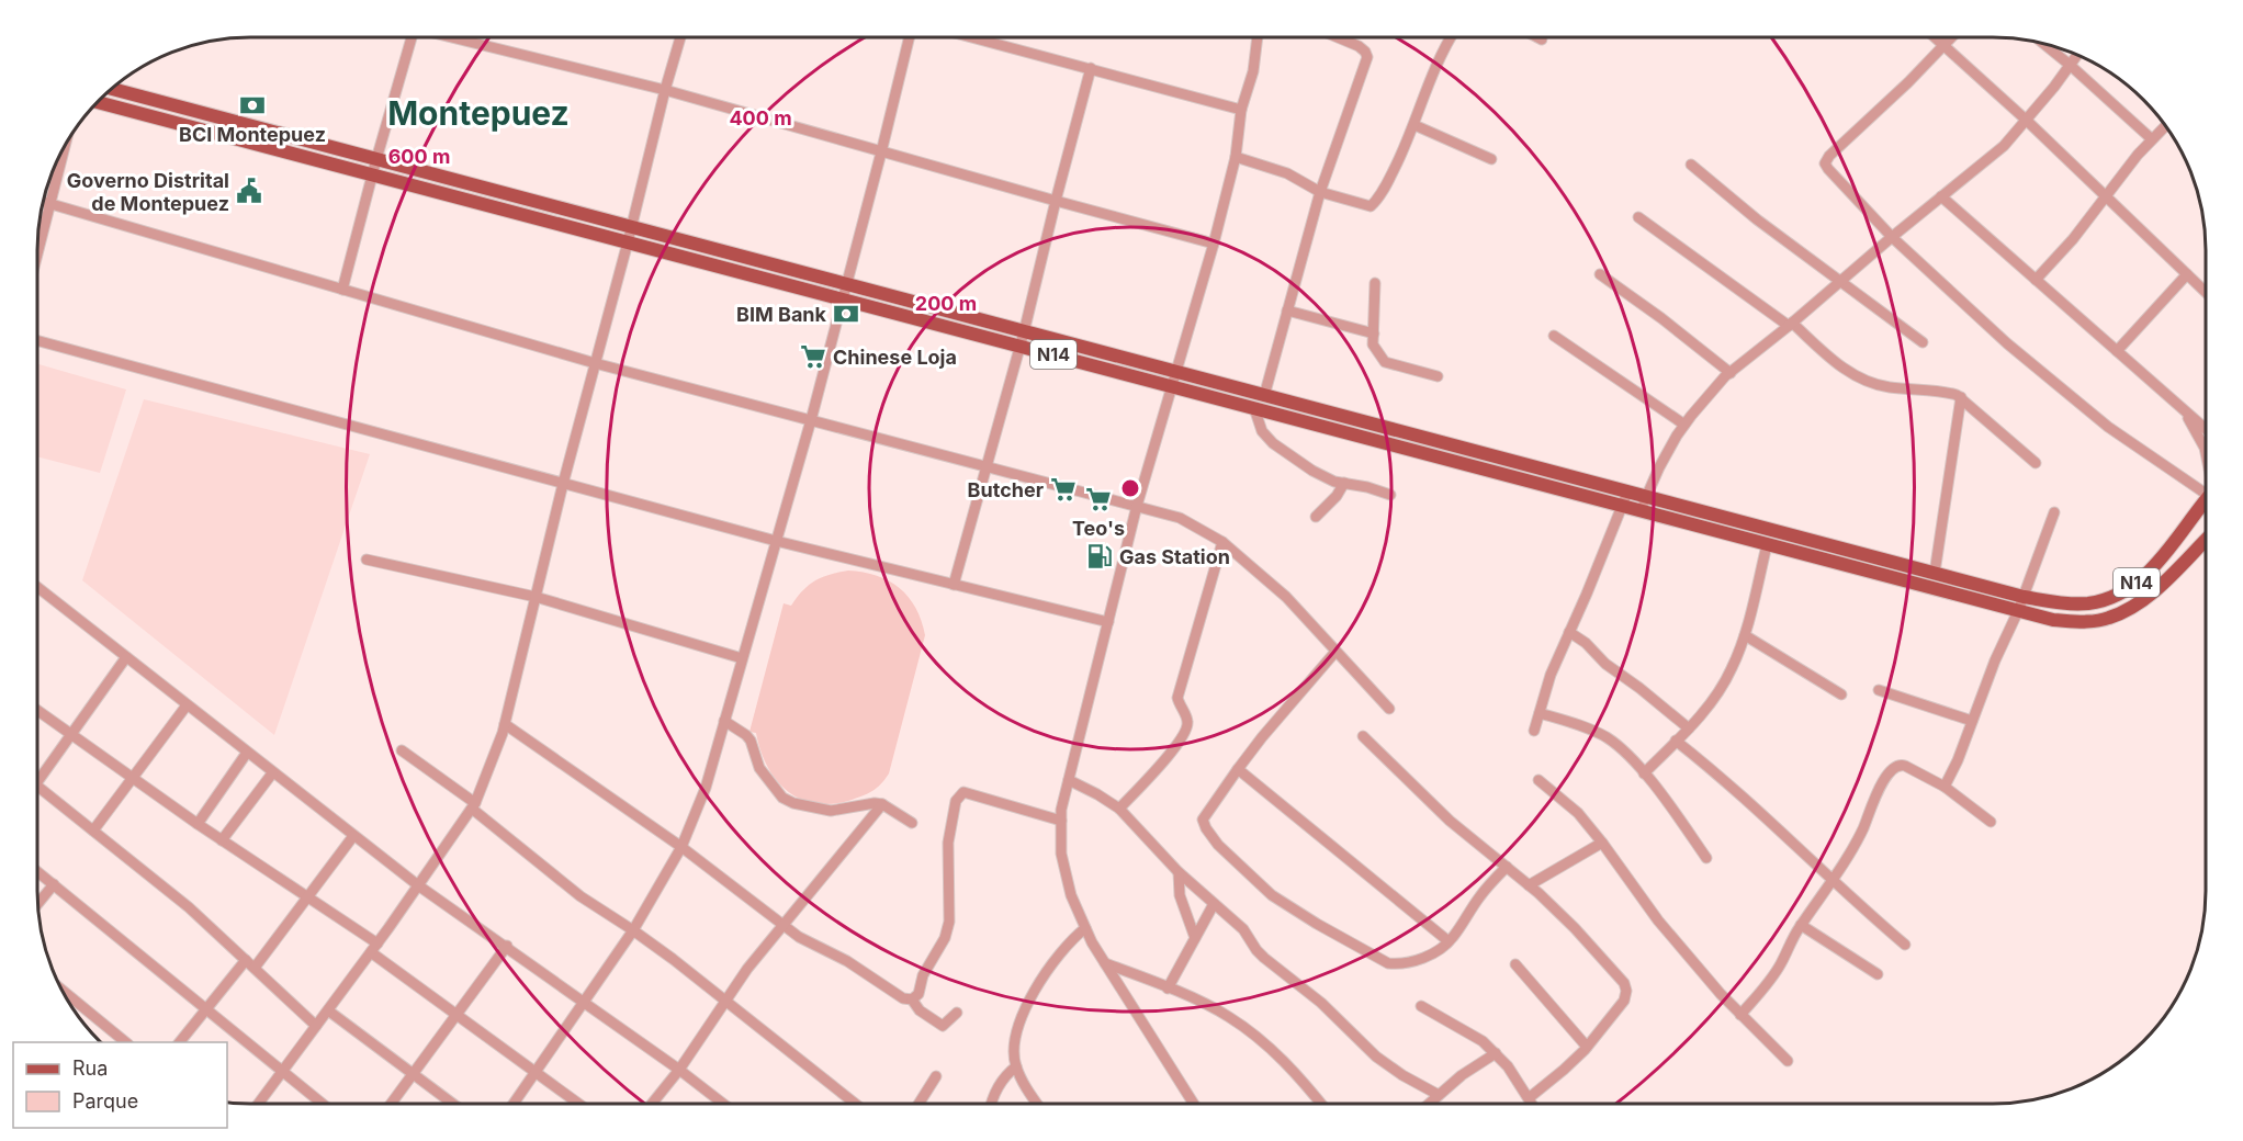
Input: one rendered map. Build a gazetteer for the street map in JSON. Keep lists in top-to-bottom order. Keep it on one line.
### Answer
{"streets":{"main road":["N14"]},"districts":["Montepuez"],"places":{"bank":["BCI Montepuez","BIM Bank"],"public building":["Governo Distrital de Montepuez"],"supermarket":["Chinese Loja","Butcher","Teo's"],"fuel station":["Gas Station"]},"legend":["Rua","Parque"],"rings":["400 m","600 m","200 m"]}
